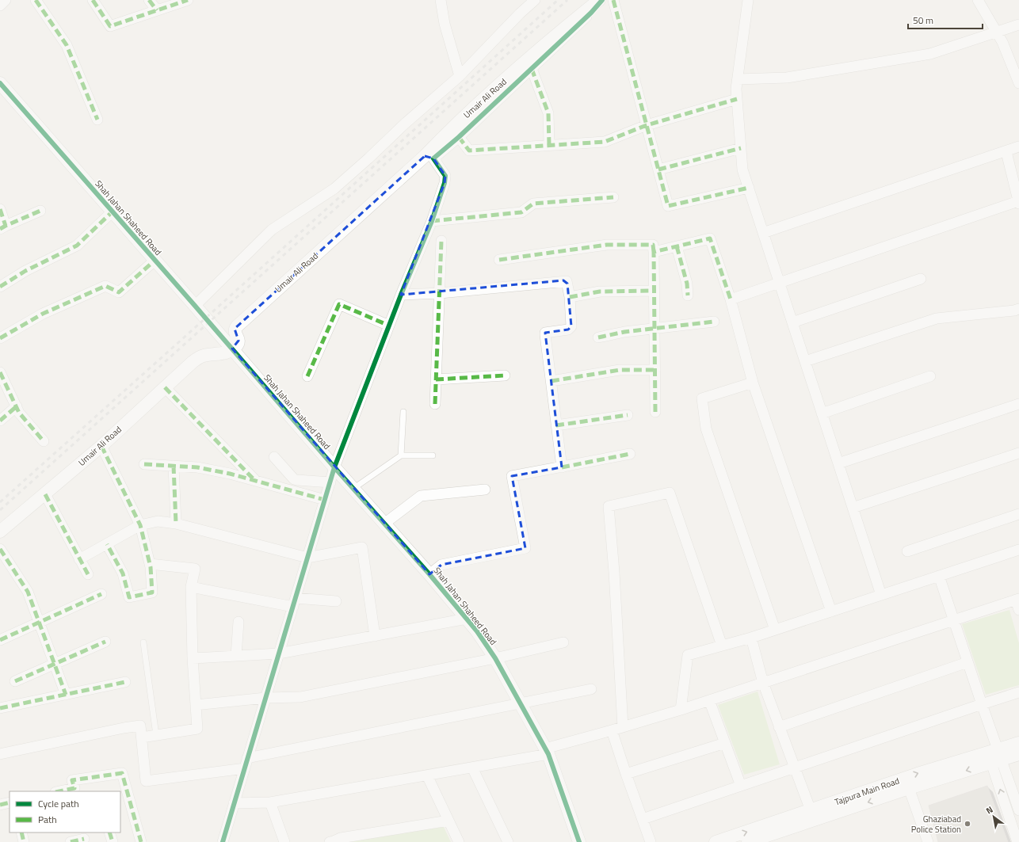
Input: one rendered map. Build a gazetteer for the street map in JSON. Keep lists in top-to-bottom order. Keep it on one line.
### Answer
{"streets":{"street":["Umair Ali Road","Shah Jahan Shaheed Road","Tajpura Main Road"]},"crossings":[["Umair Ali Road","Shah Jahan Shaheed Road"]],"places":["Ghaziabad Police Station"],"legend":["Cycle path","Path"],"scale_bar":"50 m","north":"top left"}
